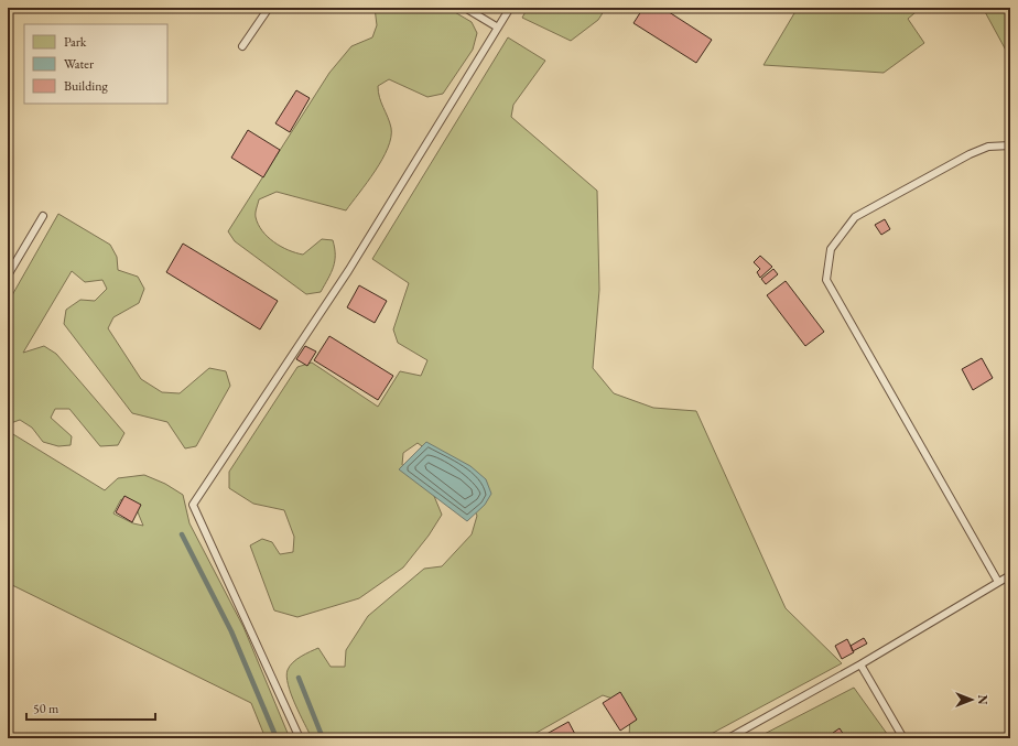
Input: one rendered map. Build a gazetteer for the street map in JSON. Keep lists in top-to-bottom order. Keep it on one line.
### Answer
{"legend":["Park","Water","Building"],"scale_bar":"50 m","north":"right"}
